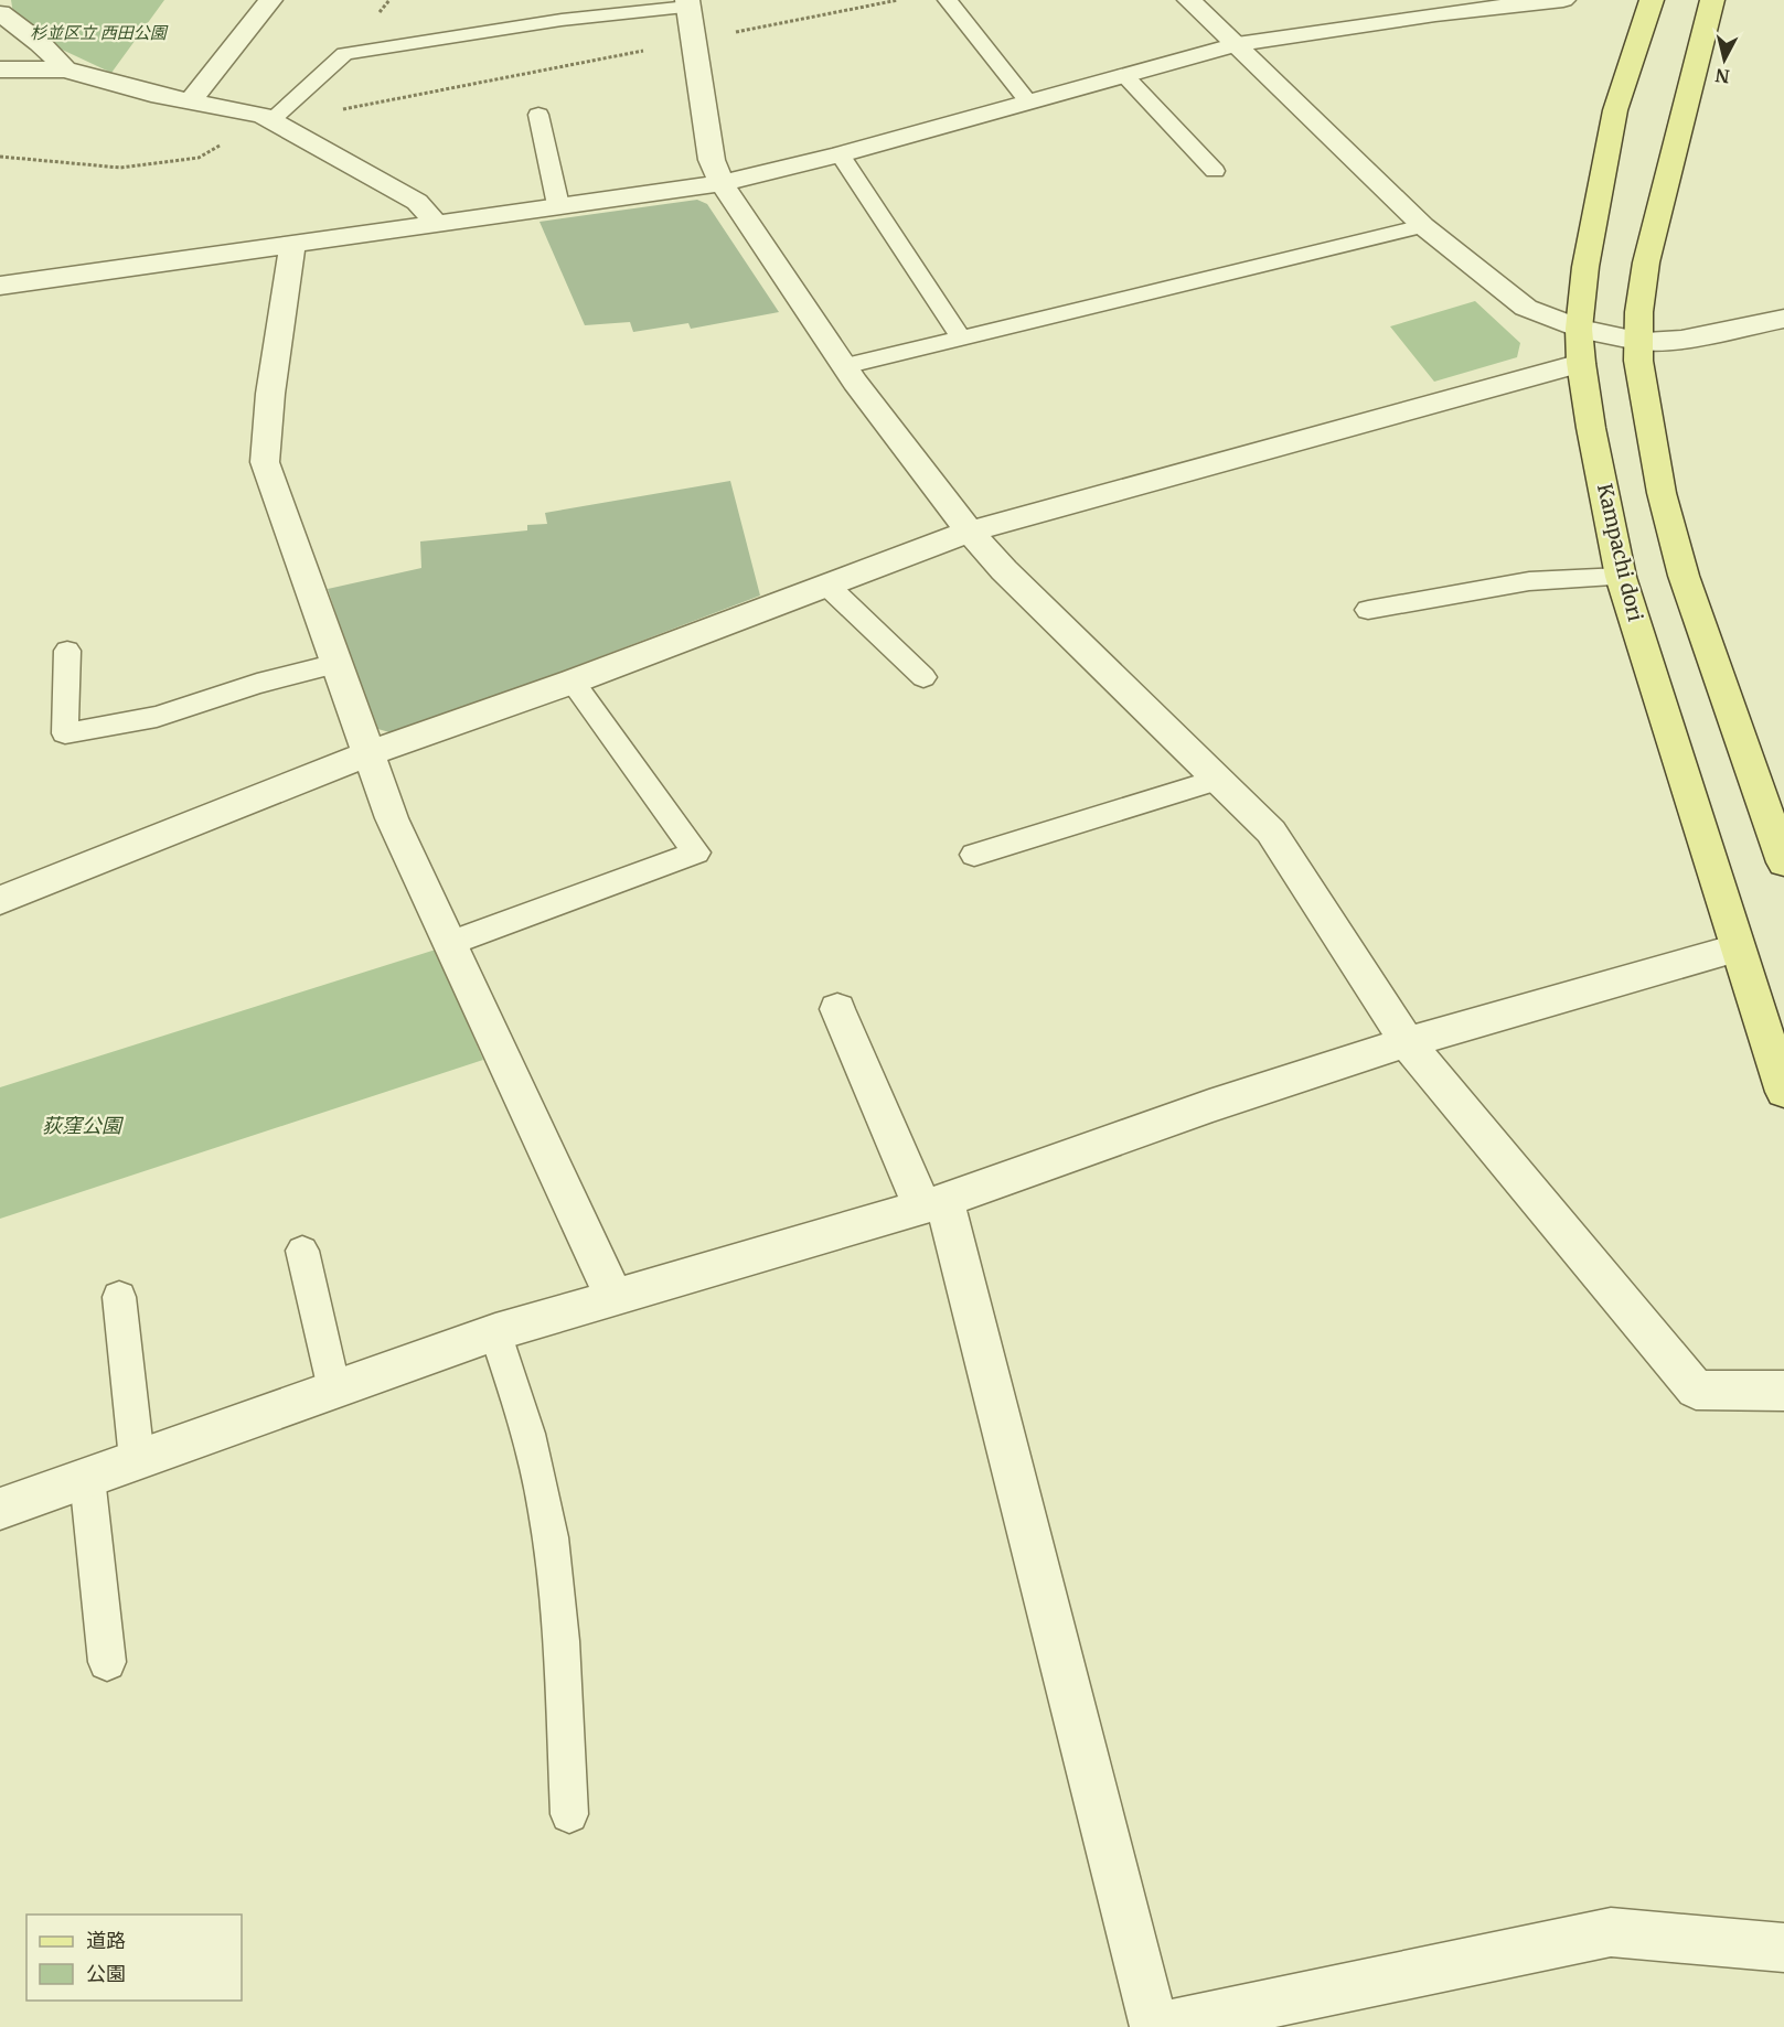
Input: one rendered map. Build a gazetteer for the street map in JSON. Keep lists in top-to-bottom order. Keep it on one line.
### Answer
{"streets":{"main road":["Kampachi dori"]},"parks":["杉並区立 西田公園","荻窪公園"],"legend":["道路","公園"],"north":"bottom"}
